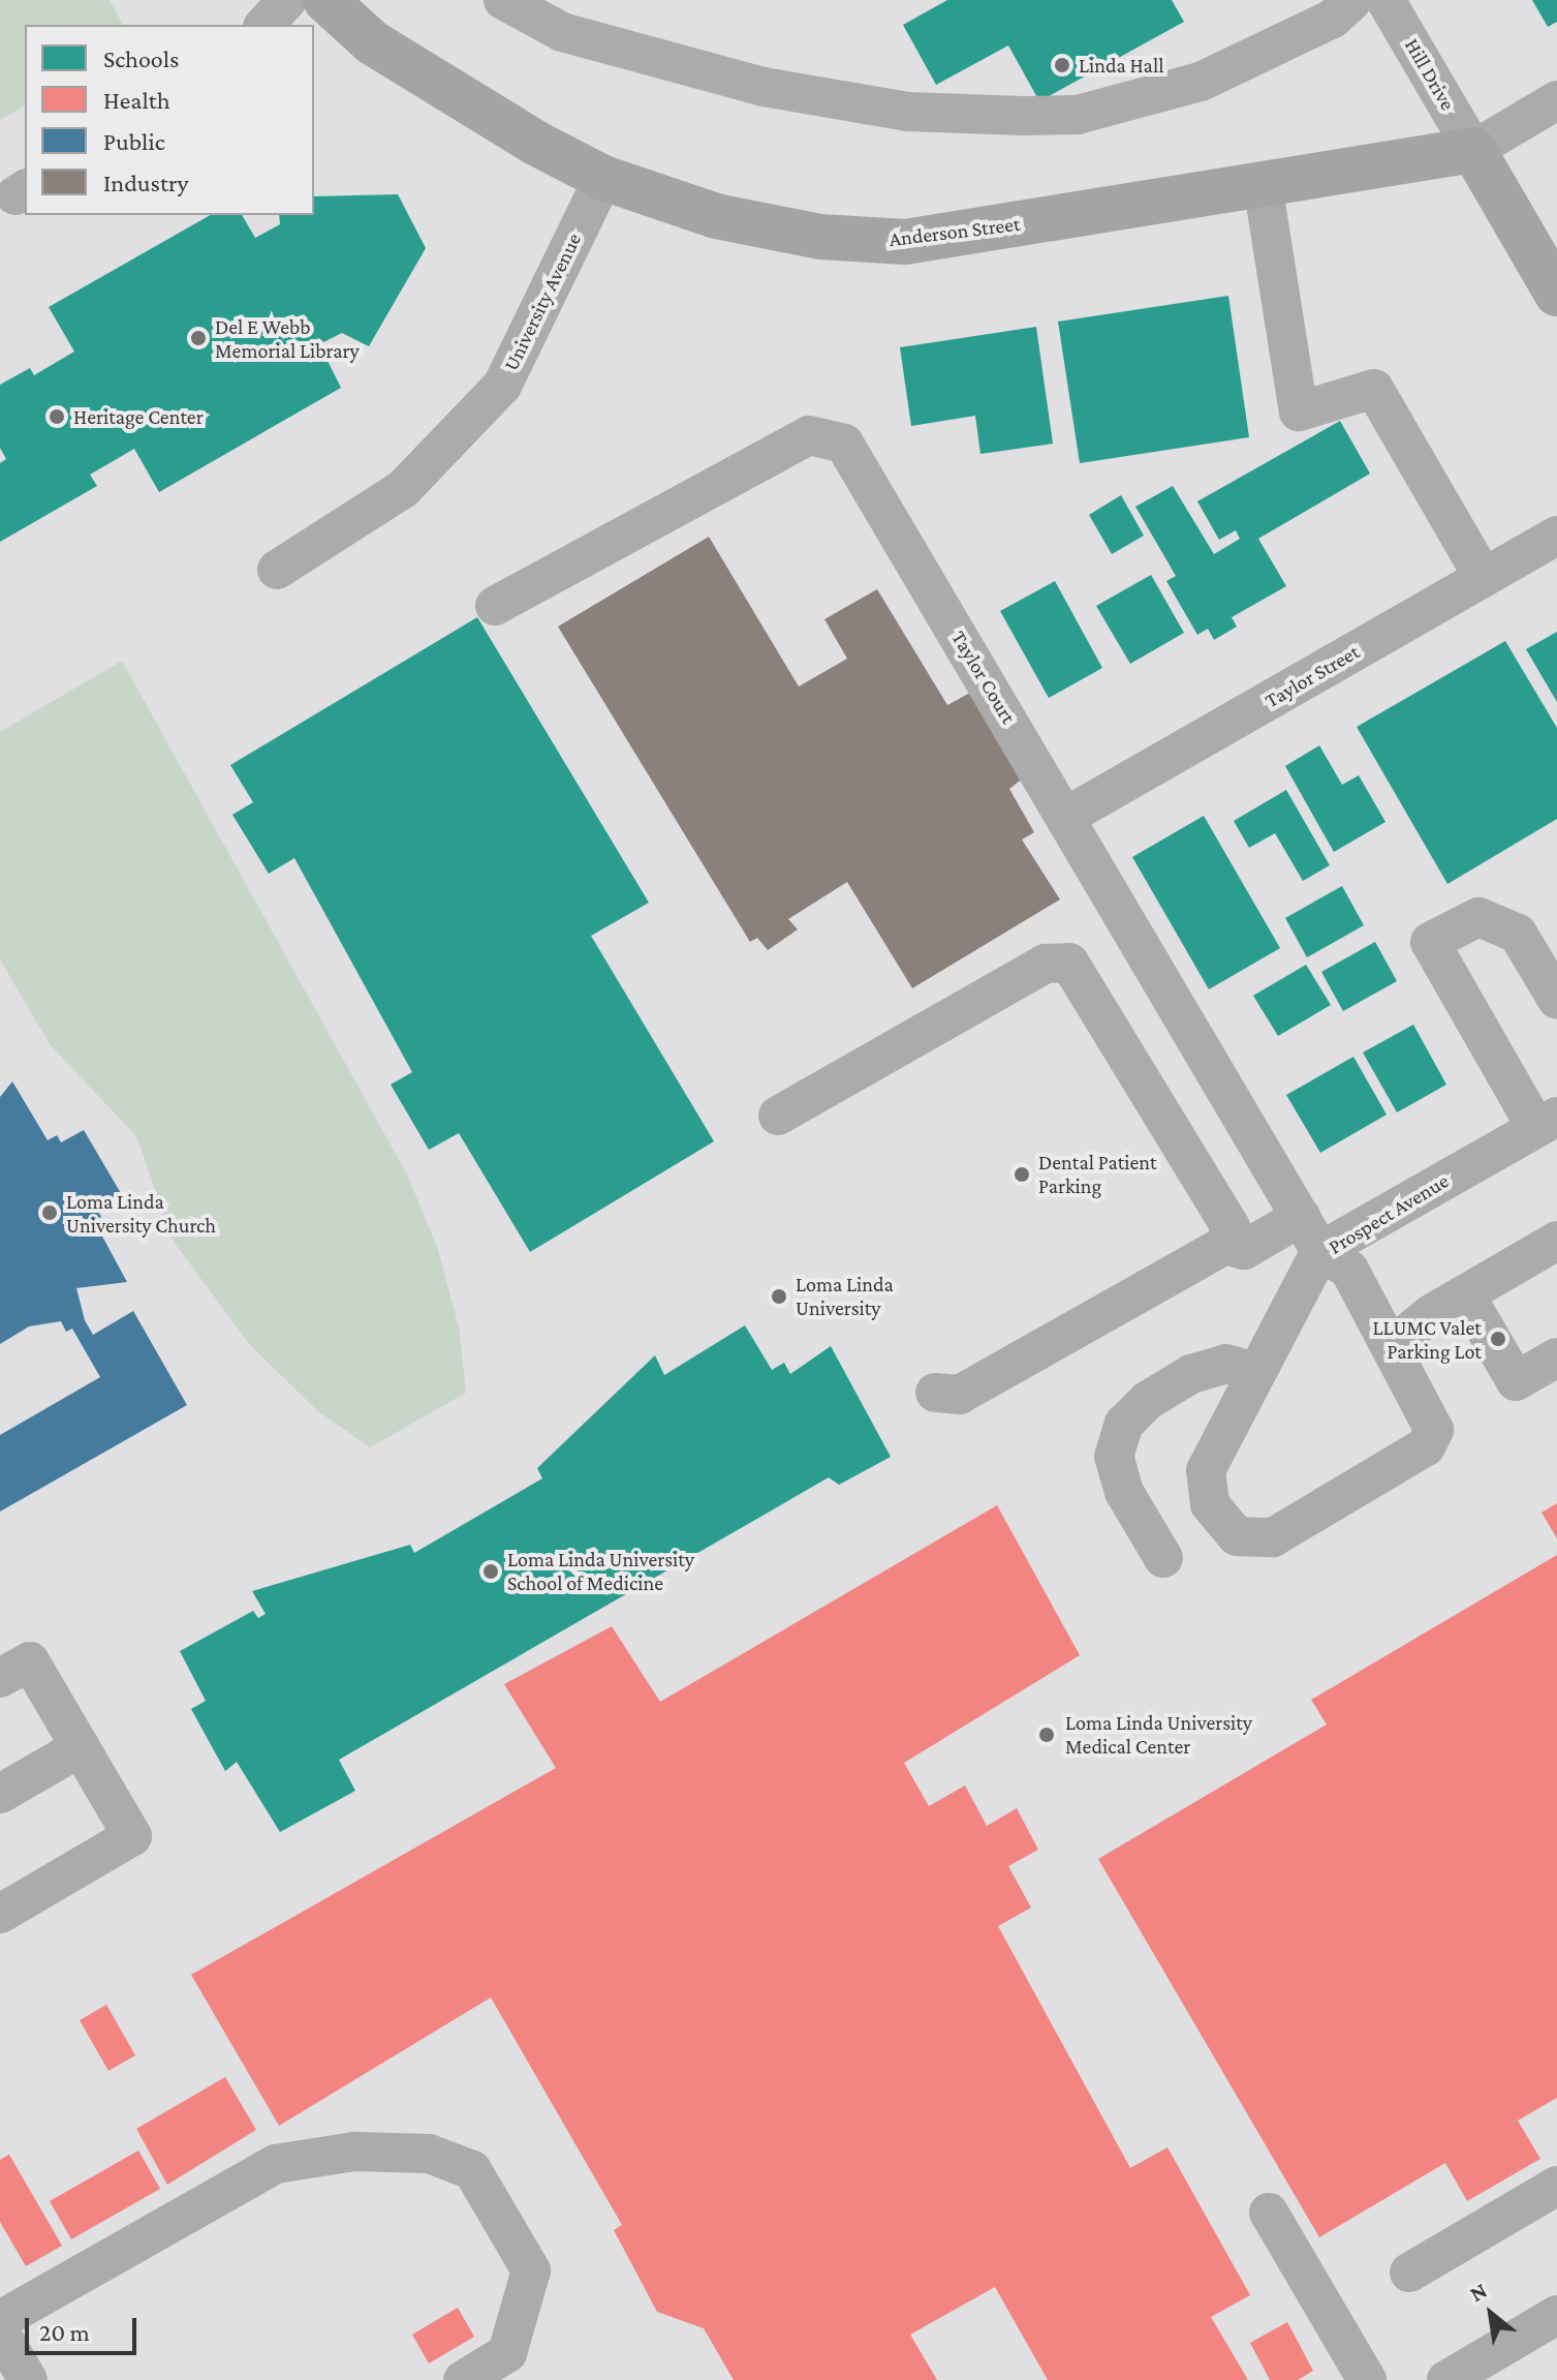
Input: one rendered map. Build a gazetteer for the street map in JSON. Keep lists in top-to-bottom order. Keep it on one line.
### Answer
{"streets":{"main road":["Anderson Street"],"street":["Hill Drive","University Avenue","Taylor Street","Taylor Court","Prospect Avenue"]},"crossings":[["Hill Drive","Anderson Street"],["Anderson Street","University Avenue"],["Taylor Street","Taylor Court"],["Taylor Court","Prospect Avenue"]],"places":["Linda Hall","Del E Webb Memorial Library","Heritage Center","Dental Patient Parking","Loma Linda University Church","Loma Linda University","LLUMC Valet Parking Lot","Loma Linda University School of Medicine","Loma Linda University Medical Center"],"legend":["Schools","Health","Public","Industry"],"scale_bar":"20 m","north":"top left"}
